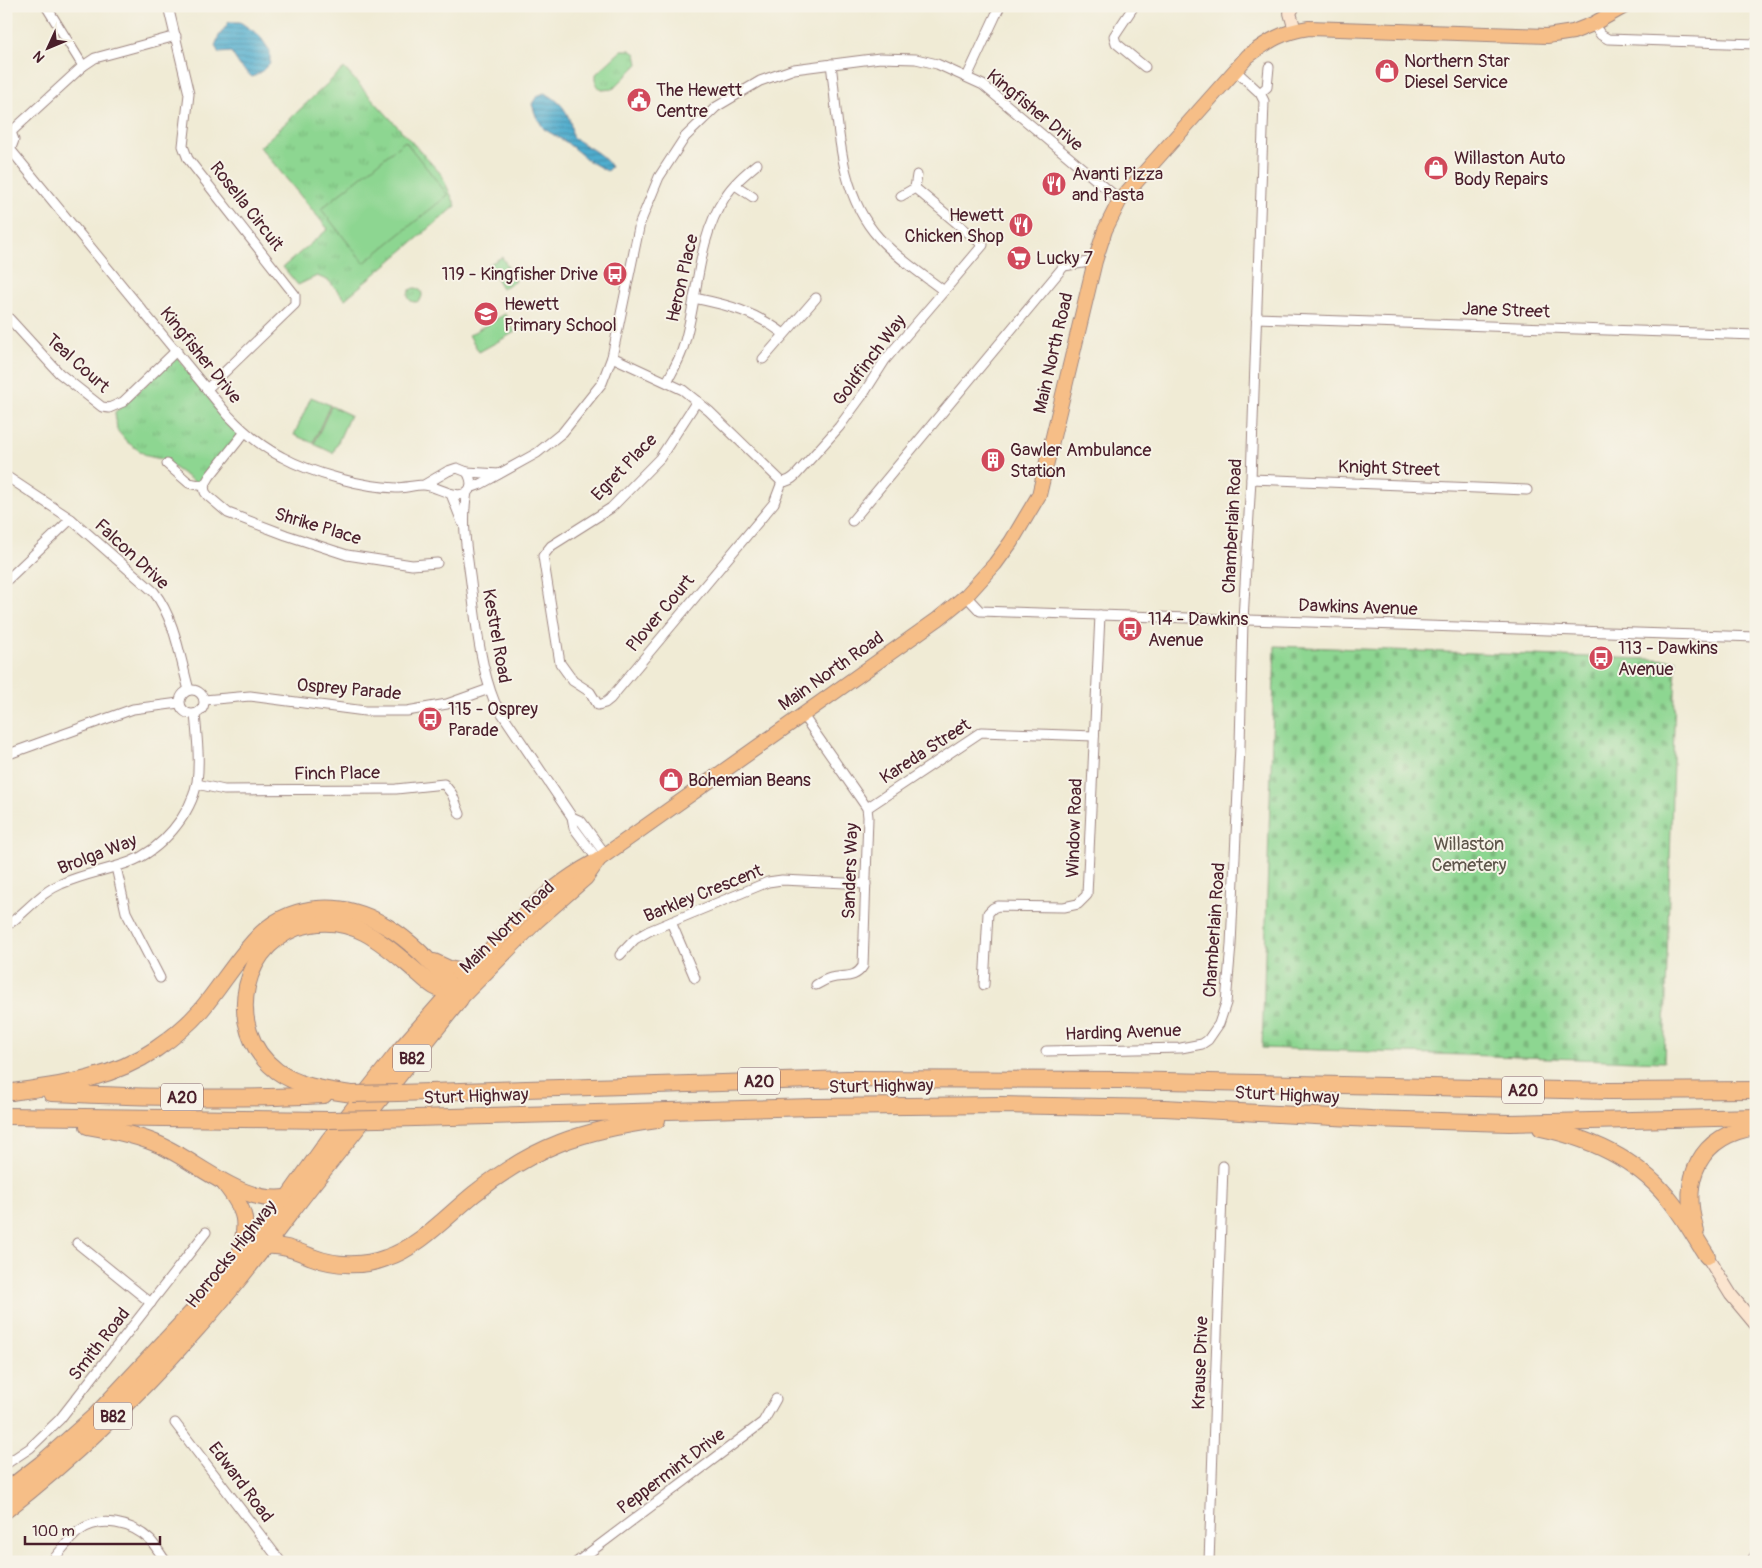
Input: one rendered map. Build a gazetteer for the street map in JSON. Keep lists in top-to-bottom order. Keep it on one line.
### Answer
{"streets":{"highway":["B82","A20","Sturt Highway","Horrocks Highway"],"main road":["Main North Road"],"street":["Kingfisher Drive","Rosella Circuit","Heron Place","Jane Street","Goldfinch Way","Teal Court","Egret Place","Knight Street","Shrike Place","Chamberlain Road","Falcon Drive","Dawkins Avenue","Plover Court","Kestrel Road","Osprey Parade","Kareda Street","Finch Place","Window Road","Brolga Way","Sanders Way","Barkley Crescent","Harding Avenue","Smith Road","Krause Drive","Peppermint Drive","Edward Road"]},"crossings":[["Kingfisher Drive","Rosella Circuit"],["Kingfisher Drive","Main North Road"],["Kingfisher Drive","Teal Court"],["Kingfisher Drive","Kestrel Road"],["Jane Street","Chamberlain Road"],["Main North Road","Dawkins Avenue"],["Main North Road","Kestrel Road"],["Main North Road","Sanders Way"],["Main North Road","Horrocks Highway"],["Goldfinch Way","Plover Court"],["Egret Place","Plover Court"],["Knight Street","Chamberlain Road"],["Chamberlain Road","Dawkins Avenue"],["Chamberlain Road","Harding Avenue"],["Falcon Drive","Osprey Parade"],["Falcon Drive","Brolga Way"],["Dawkins Avenue","Window Road"],["Kestrel Road","Osprey Parade"],["Osprey Parade","Brolga Way"],["Kareda Street","Window Road"],["Kareda Street","Sanders Way"],["Finch Place","Brolga Way"],["Sanders Way","Barkley Crescent"]],"parks":["Willaston Cemetery"],"places":{"shop":["Northern Star Diesel Service","Willaston Auto Body Repairs","Bohemian Beans"],"public building":["The Hewett Centre"],"restaurant":["Avanti Pizza and Pasta","Hewett Chicken Shop"],"supermarket":["Lucky 7"],"bus stop":["119 - Kingfisher Drive","114 - Dawkins Avenue","113 - Dawkins Avenue","115 - Osprey Parade"],"school or university":["Hewett Primary School"],"building":["Gawler Ambulance Station"]},"scale_bar":"100 m","north":"bottom left"}
